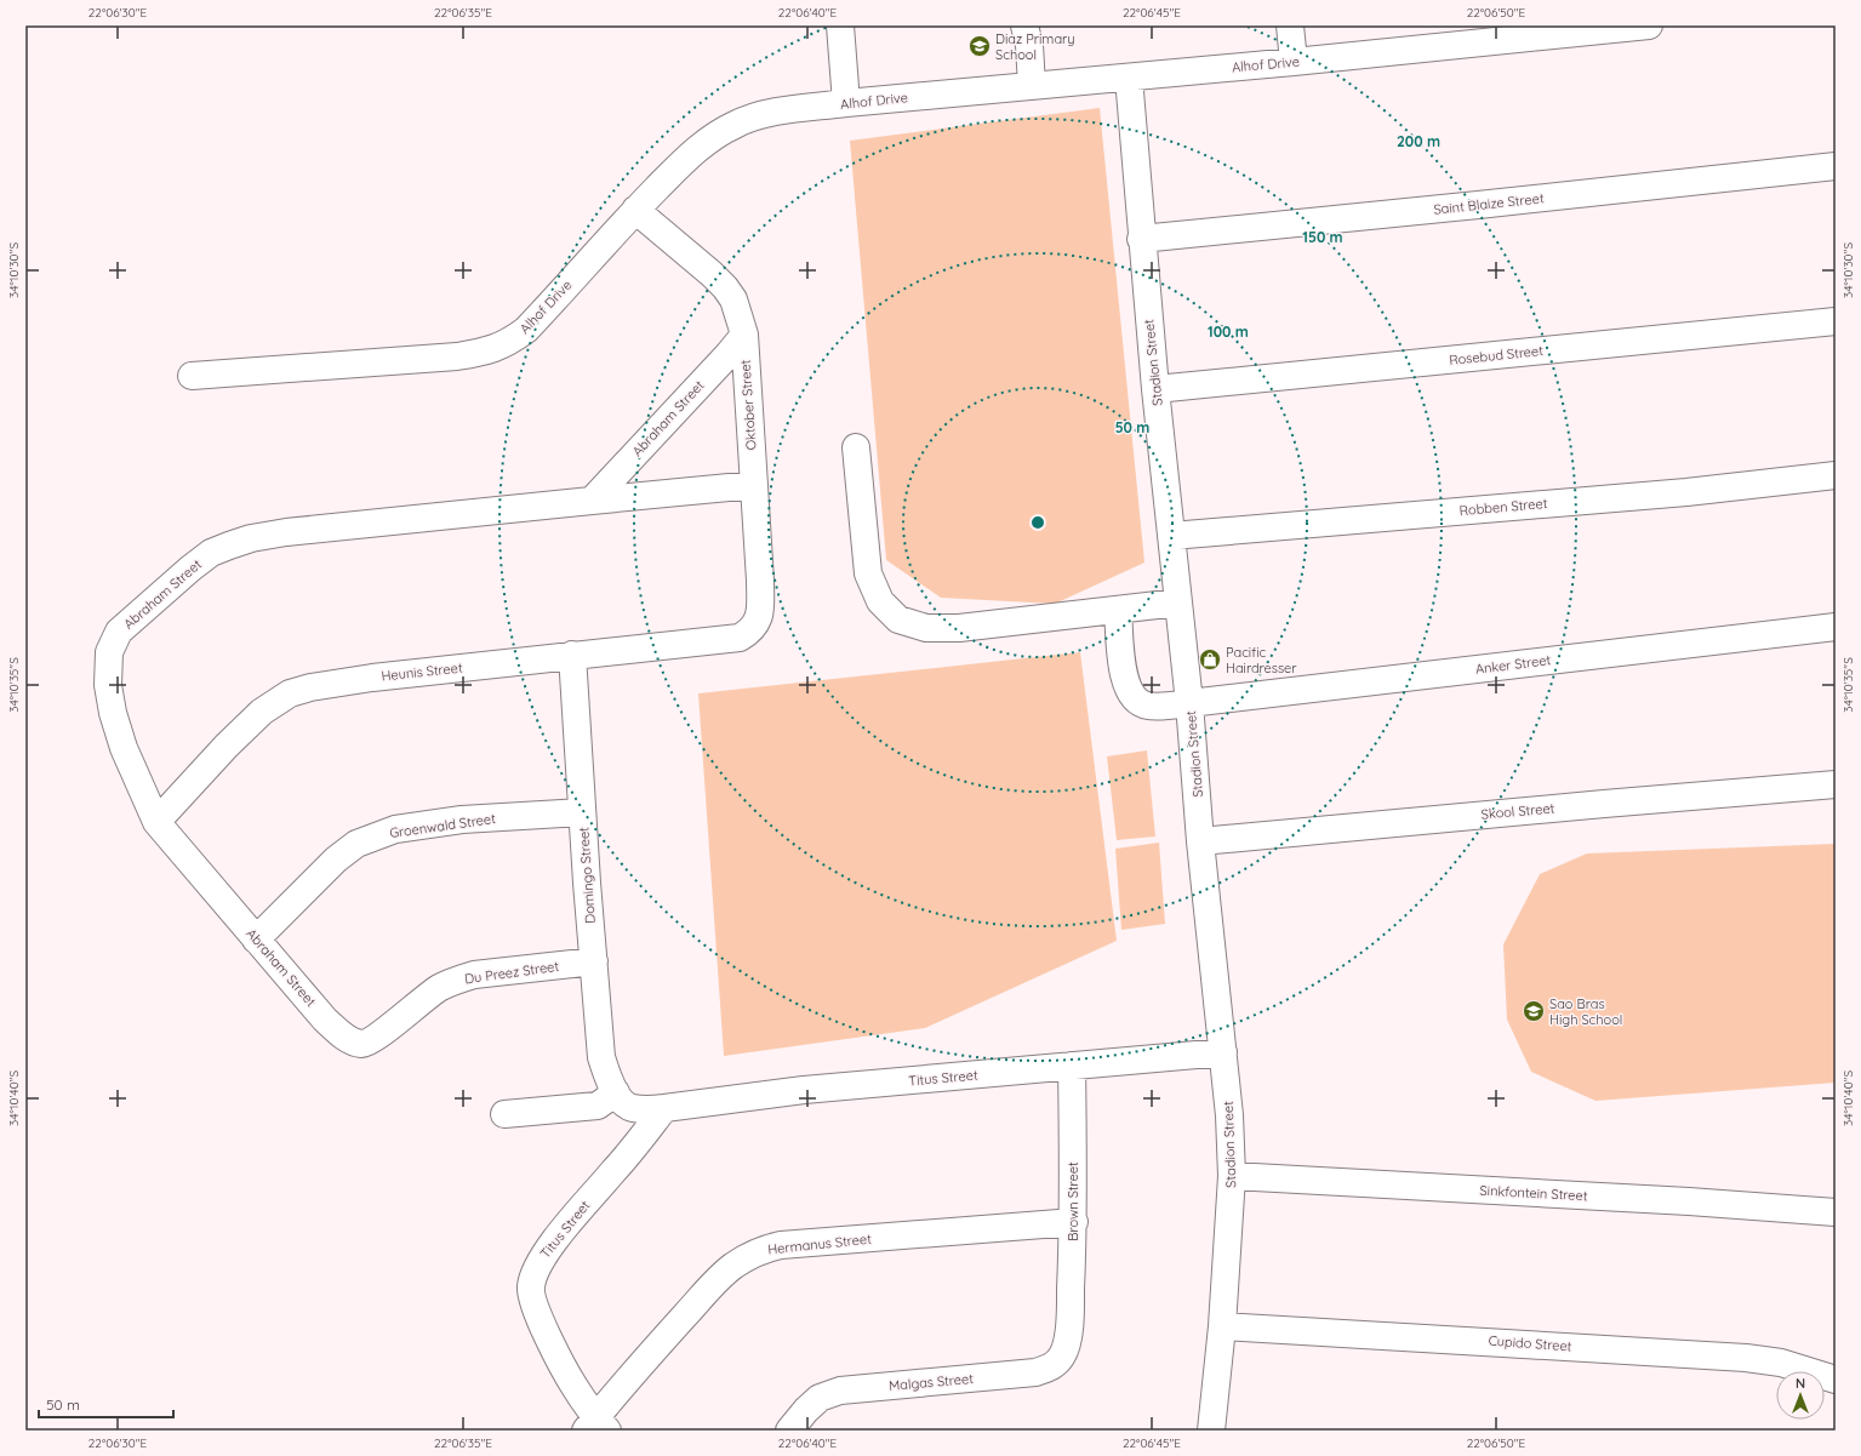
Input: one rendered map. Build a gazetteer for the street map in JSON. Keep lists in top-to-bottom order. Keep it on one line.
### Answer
{"streets":{"street":["Alhof Drive","Saint Blaize Street","Rosebud Street","Stadion Street","Oktober Street","Abraham Street","Robben Street","Anker Street","Heunis Street","Skool Street","Groenwald Street","Domingo Street","Du Preez Street","Titus Street","Sinkfontein Street","Brown Street","Hermanus Street","Cupido Street","Malgas Street"]},"crossings":[["Alhof Drive","Stadion Street"],["Alhof Drive","Oktober Street"],["Saint Blaize Street","Stadion Street"],["Rosebud Street","Stadion Street"],["Stadion Street","Robben Street"],["Stadion Street","Anker Street"],["Stadion Street","Skool Street"],["Stadion Street","Titus Street"],["Stadion Street","Sinkfontein Street"],["Stadion Street","Cupido Street"],["Oktober Street","Abraham Street"],["Oktober Street","Heunis Street"],["Abraham Street","Heunis Street"],["Abraham Street","Groenwald Street"],["Abraham Street","Du Preez Street"],["Heunis Street","Domingo Street"],["Groenwald Street","Domingo Street"],["Domingo Street","Du Preez Street"],["Domingo Street","Titus Street"],["Titus Street","Brown Street"],["Titus Street","Hermanus Street"],["Brown Street","Hermanus Street"],["Brown Street","Malgas Street"]],"places":{"school or university":["Diaz Primary School","Sao Bras High School"],"shop":["Pacific Hairdresser"]},"scale_bar":"50 m","north":"top","coordinates":["22°06'30\"E","22°06'35\"E","22°06'40\"E","22°06'45\"E","22°06'50\"E","34°10'30\"S","34°10'35\"S","34°10'40\"S"],"rings":["200 m","150 m","100 m","50 m"]}
